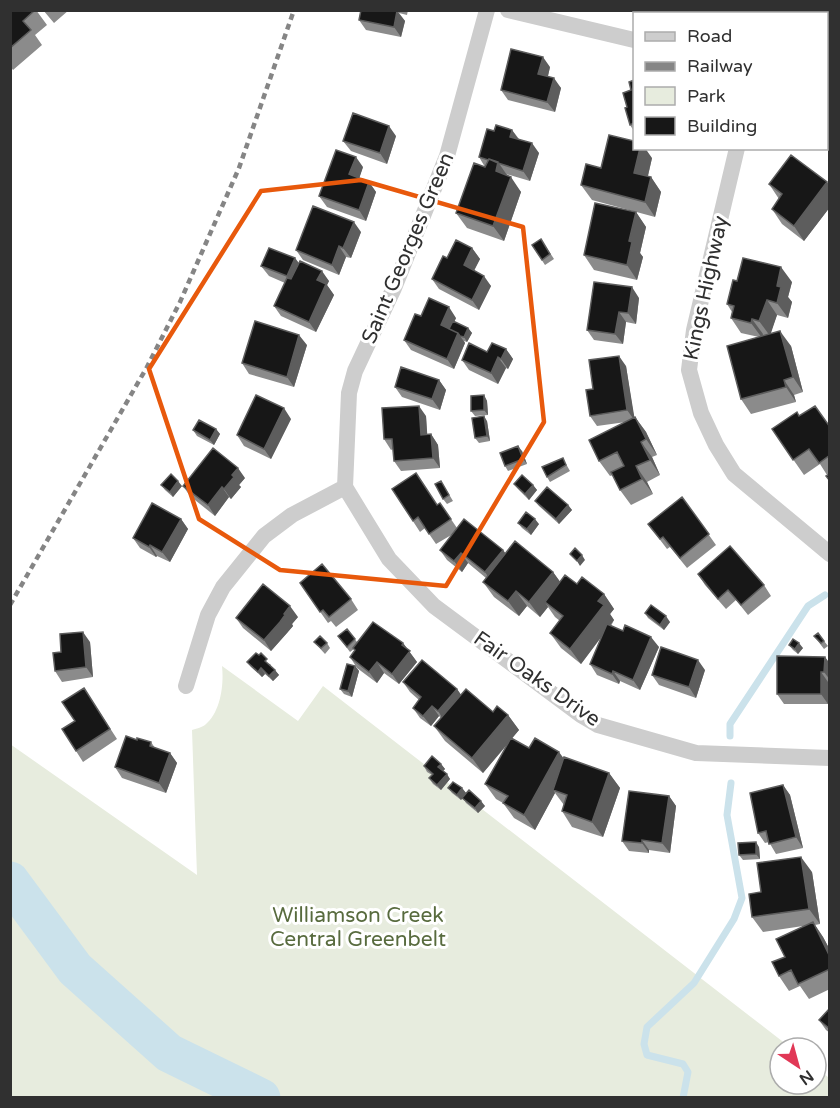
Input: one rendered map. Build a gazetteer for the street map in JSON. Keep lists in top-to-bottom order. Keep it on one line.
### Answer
{"streets":{"street":["Saint Georges Green","Kings Highway","Fair Oaks Drive"]},"crossings":[["Saint Georges Green","Fair Oaks Drive"]],"parks":["Williamson Creek Central Greenbelt"],"legend":["Road","Railway","Park","Building"],"north":"bottom right"}
